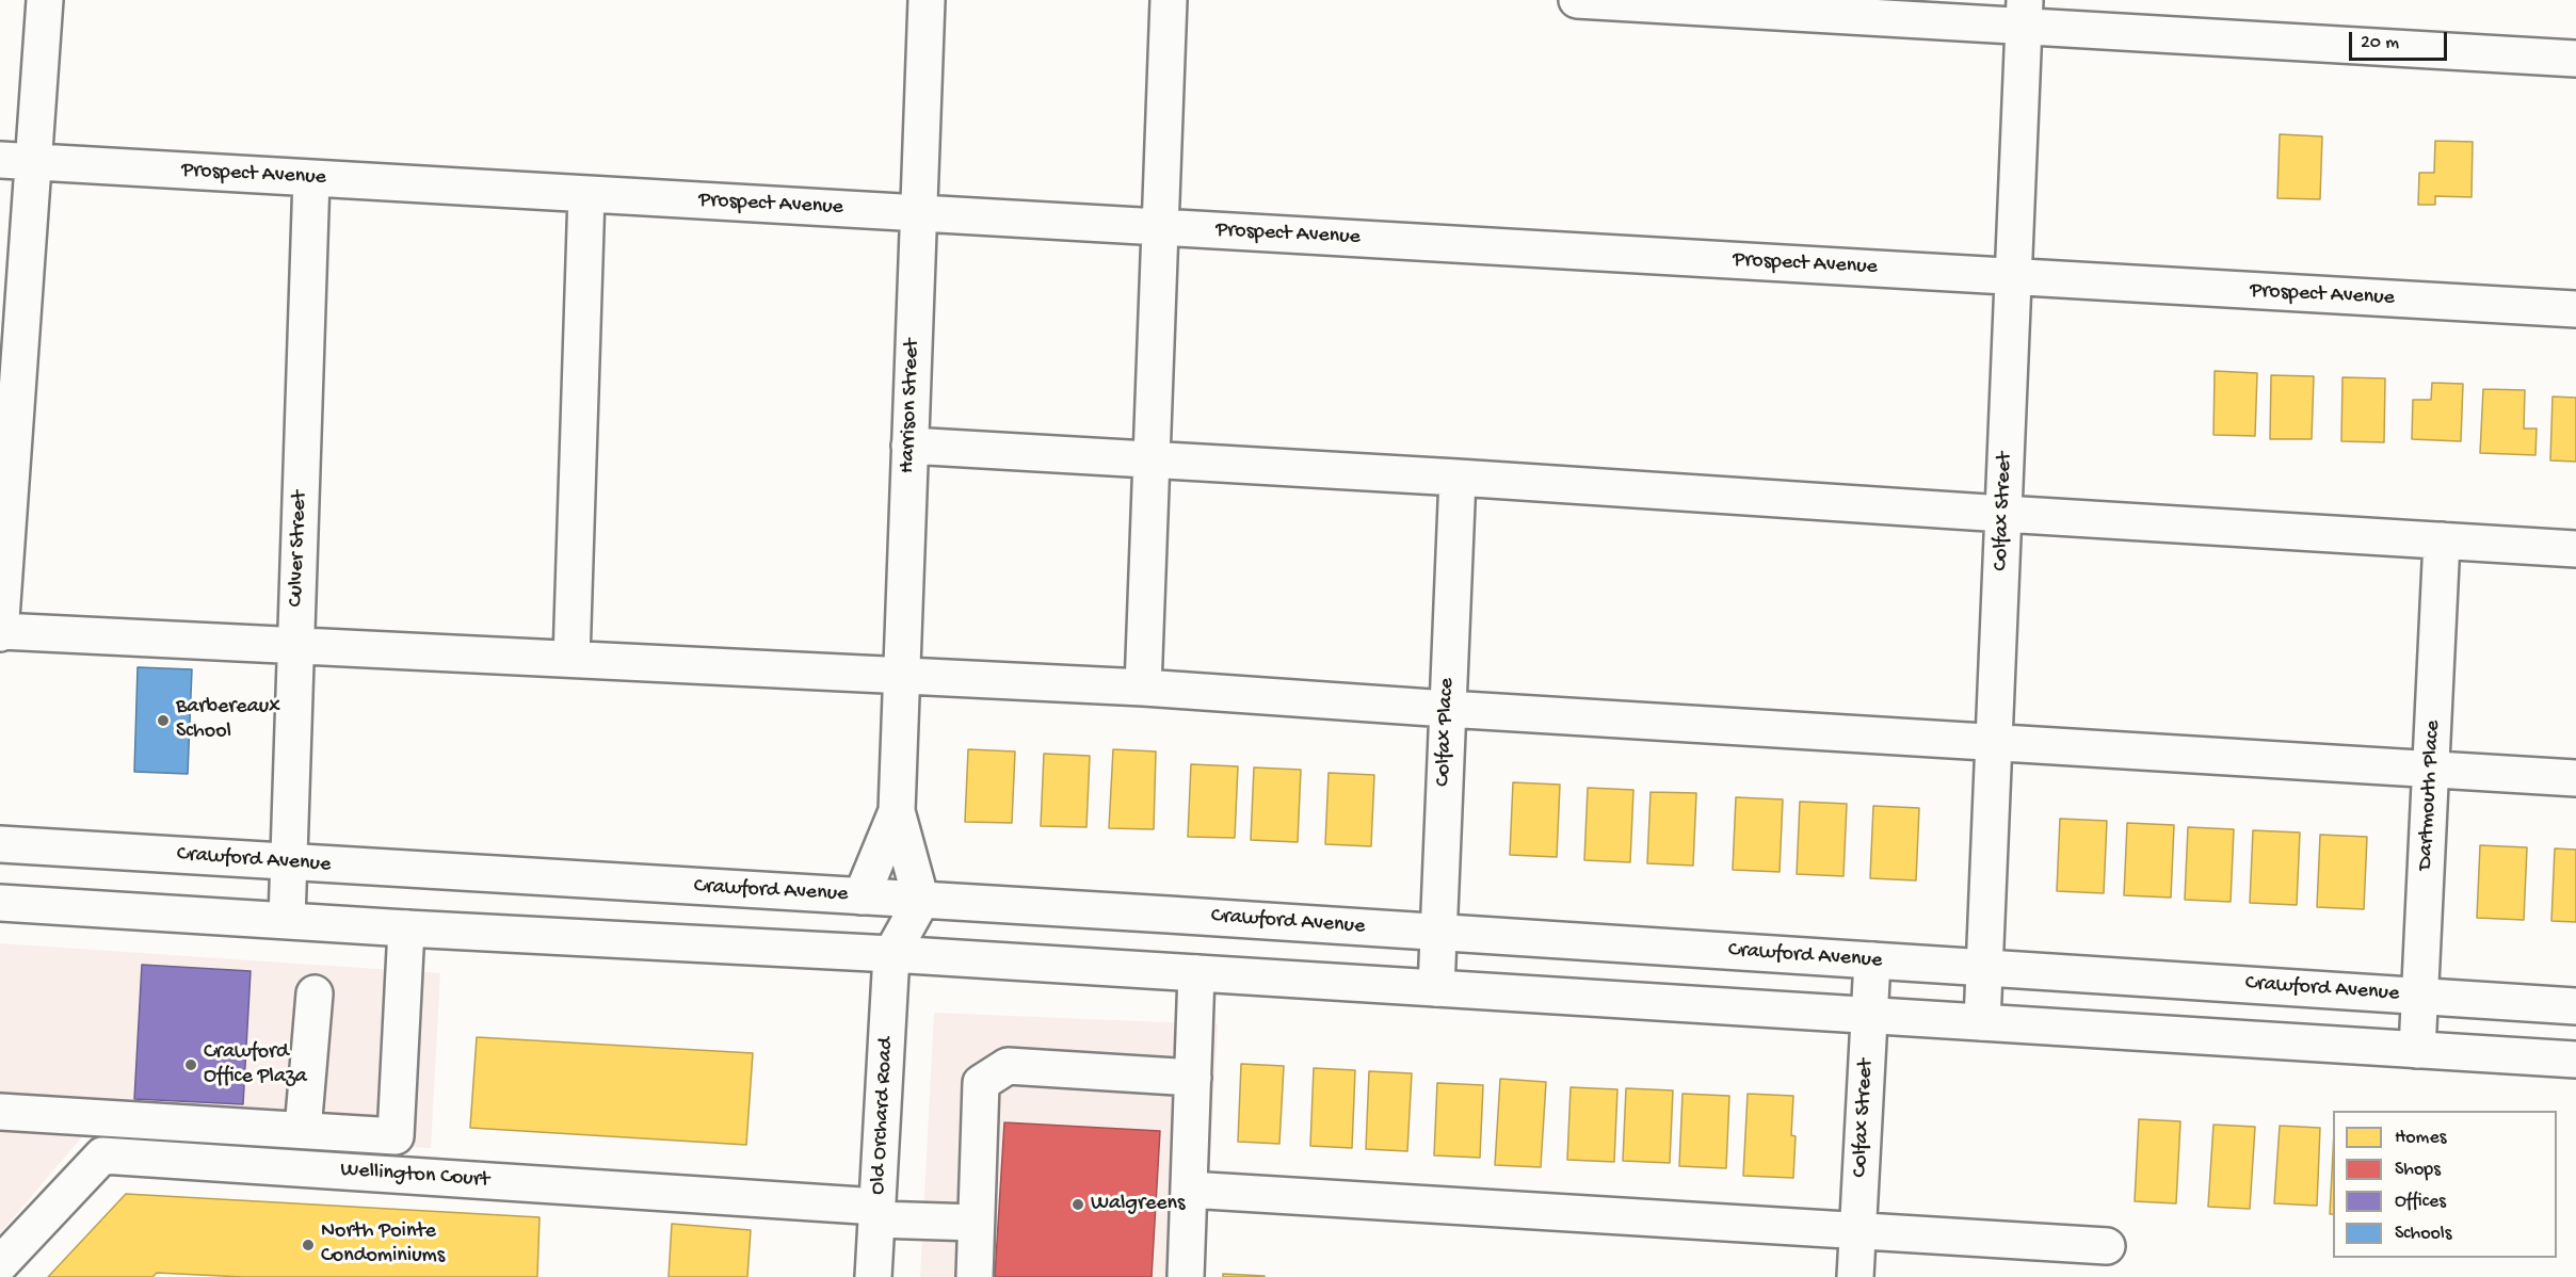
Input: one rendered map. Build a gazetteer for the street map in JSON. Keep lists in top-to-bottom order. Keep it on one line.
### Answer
{"streets":{"street":["Prospect Avenue","Harrison Street","Colfax Street","Culver Street","Colfax Place","Dartmouth Place","Crawford Avenue","Old Orchard Road","Wellington Court"]},"crossings":[["Prospect Avenue","Harrison Street"],["Prospect Avenue","Colfax Street"],["Prospect Avenue","Culver Street"],["Harrison Street","Crawford Avenue"],["Harrison Street","Old Orchard Road"],["Colfax Street","Crawford Avenue"],["Culver Street","Crawford Avenue"],["Colfax Place","Crawford Avenue"],["Dartmouth Place","Crawford Avenue"],["Crawford Avenue","Old Orchard Road"],["Old Orchard Road","Wellington Court"]],"places":["Barbereaux School","Crawford Office Plaza","Walgreens","North Pointe Condominiums"],"legend":["Homes","Shops","Offices","Schools"],"scale_bar":"20 m"}
